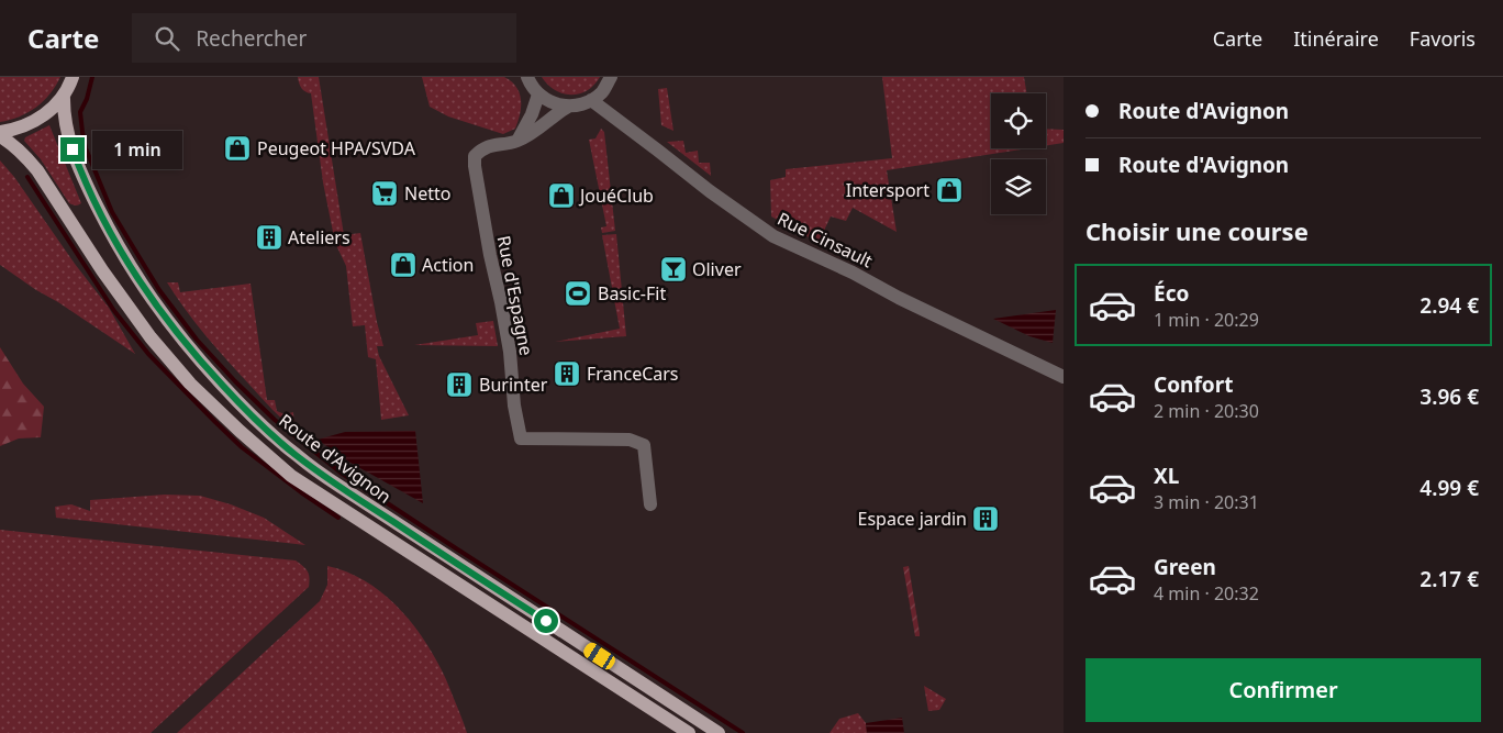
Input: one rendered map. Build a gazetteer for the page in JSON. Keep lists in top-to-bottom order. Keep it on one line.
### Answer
{"streets":{"main road":["Route d'Avignon"],"street":["Rue Cinsault","Rue d'Espagne"]},"places":{"shop":["Peugeot HPA/SVDA","Intersport","JouéClub","Action"],"supermarket":["Netto"],"building":["Ateliers","FranceCars","Burinter","Espace jardin"],"bar":["Oliver"],"sports":["Basic-Fit"]},"page":{"header":"Carte","search":"Rechercher","nav":["Carte","Itinéraire","Favoris"],"banner":["Route d'Avignon","Route d'Avignon"],"bubble":"1 min","heading":"Choisir une course","list":[{"name":"Éco","note":"1 min · 20:29","value":"2.94 €"},{"name":"Confort","note":"2 min · 20:30","value":"3.96 €"},{"name":"XL","note":"3 min · 20:31","value":"4.99 €"},{"name":"Green","note":"4 min · 20:32","value":"2.17 €"}],"buttons":"Confirmer"}}
